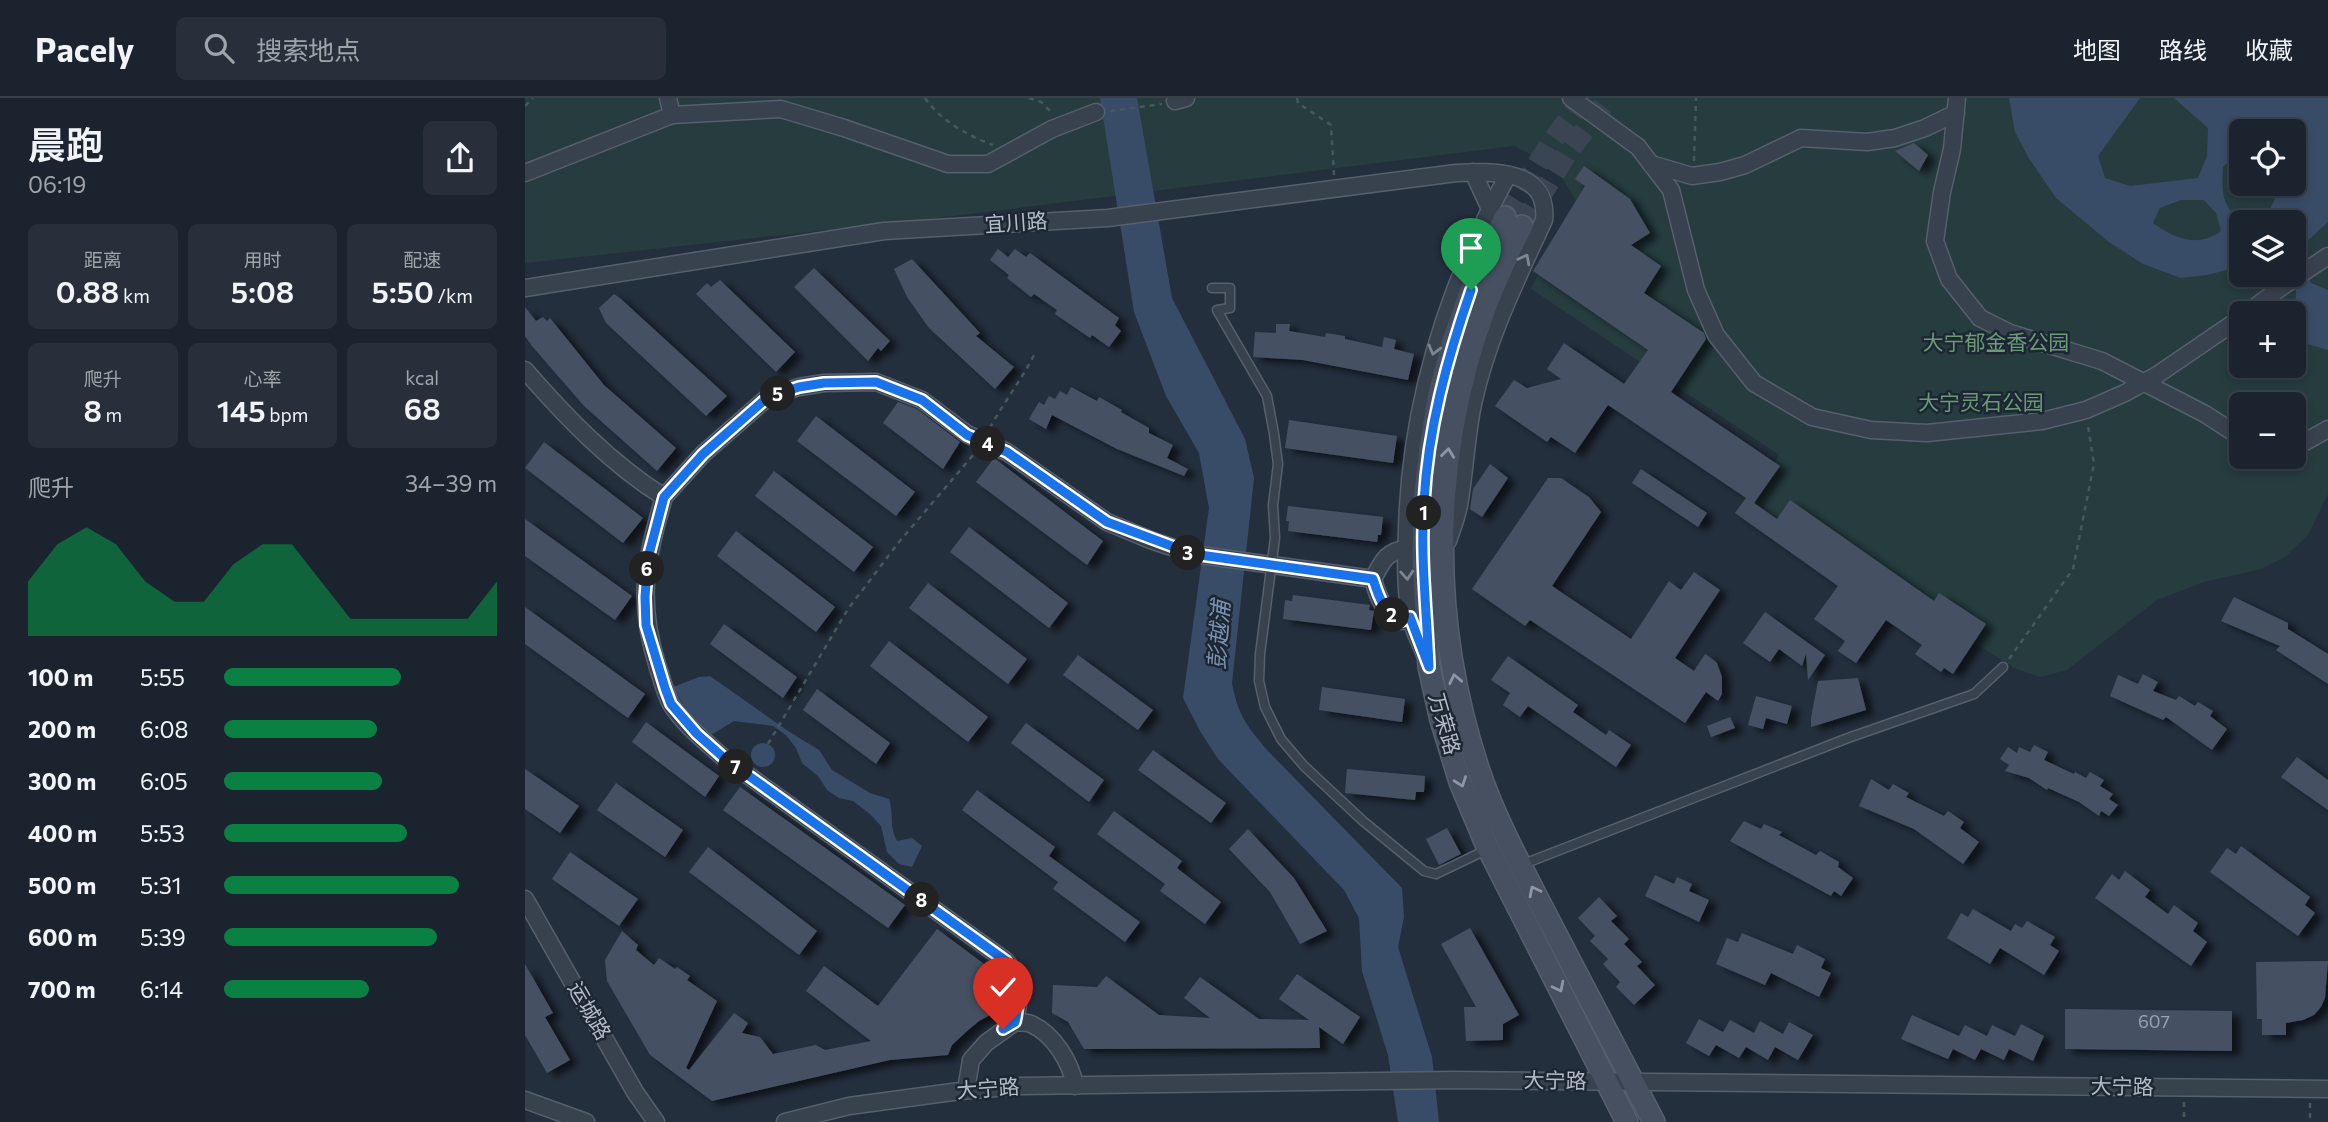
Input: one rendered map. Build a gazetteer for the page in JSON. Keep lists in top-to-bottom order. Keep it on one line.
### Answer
{"streets":{"main road":["万荣路"],"street":["宜川路","运城路","大宁路"]},"crossings":[["万荣路","大宁路"]],"water":["彭越浦"],"parks":["大宁郁金香公园","大宁灵石公园"],"house_numbers":["607"],"page":{"header":"Pacely","search":"搜索地点","nav":["地图","路线","收藏"],"heading":["晨跑","06:19"],"map_buttons":["+","−"],"stats":[["距离","0.88 km"],["用时","5:08"],["配速","5:50 /km"],["爬升","8 m"],["心率","145 bpm"],["kcal","68"]],"pins":["5","4","1","3","6","2","7","8"],"chart":["爬升","34–39 m"],"list":[{"name":"100 m","note":"5:55"},{"name":"200 m","note":"6:08"},{"name":"300 m","note":"6:05"},{"name":"400 m","note":"5:53"},{"name":"500 m","note":"5:31"},{"name":"600 m","note":"5:39"},{"name":"700 m","note":"6:14"}]}}
